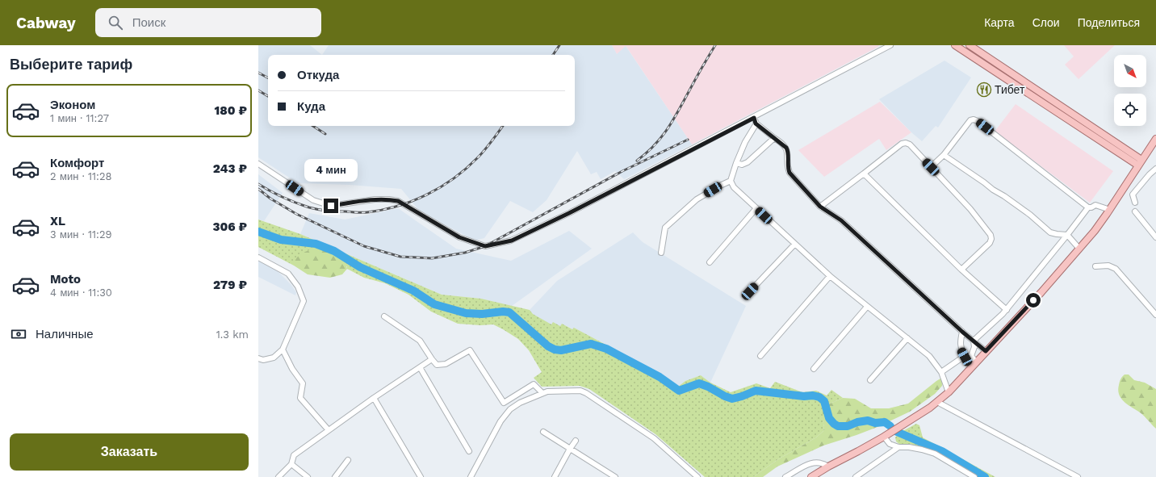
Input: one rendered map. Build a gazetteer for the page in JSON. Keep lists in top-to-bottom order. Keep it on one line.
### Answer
{"places":{"restaurant":["Тибет"]},"north":"bottom right","page":{"header":"Cabway","search":"Поиск","nav":["Карта","Слои","Поделиться"],"heading":"Выберите тариф","banner":["Откуда","Куда"],"list":[{"name":"Эконом","note":"1 мин · 11:27","value":"180 ₽"},{"name":"Комфорт","note":"2 мин · 11:28","value":"243 ₽"},{"name":"XL","note":"3 мин · 11:29","value":"306 ₽"},{"name":"Moto","note":"4 мин · 11:30","value":"279 ₽"}],"bubble":"4 мин","pay":["Наличные","1.3 km"],"buttons":"Заказать"}}
